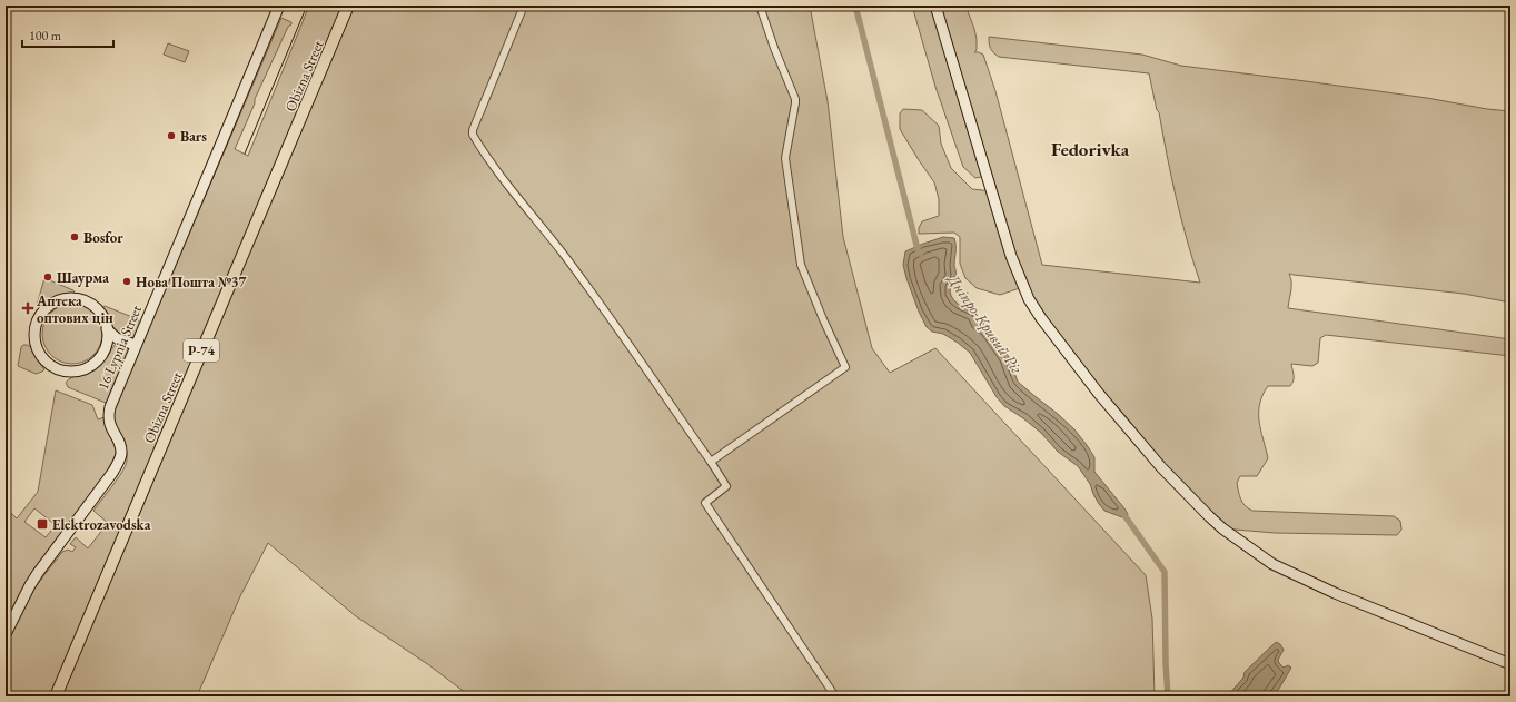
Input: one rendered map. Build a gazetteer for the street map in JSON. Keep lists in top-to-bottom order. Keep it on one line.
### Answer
{"streets":{"main road":["Obizna Street","Р-74"],"street":["16 Lypnia Street"]},"districts":["Fedorivka"],"water":["Дніпро-Кривий Ріг"],"places":{"other":["Bars","Bosfor","Шаурма","Нова Пошта №37"],"health":["Аптека оптових цін"],"transit":["Elektrozavodska"]},"scale_bar":"100 m"}
